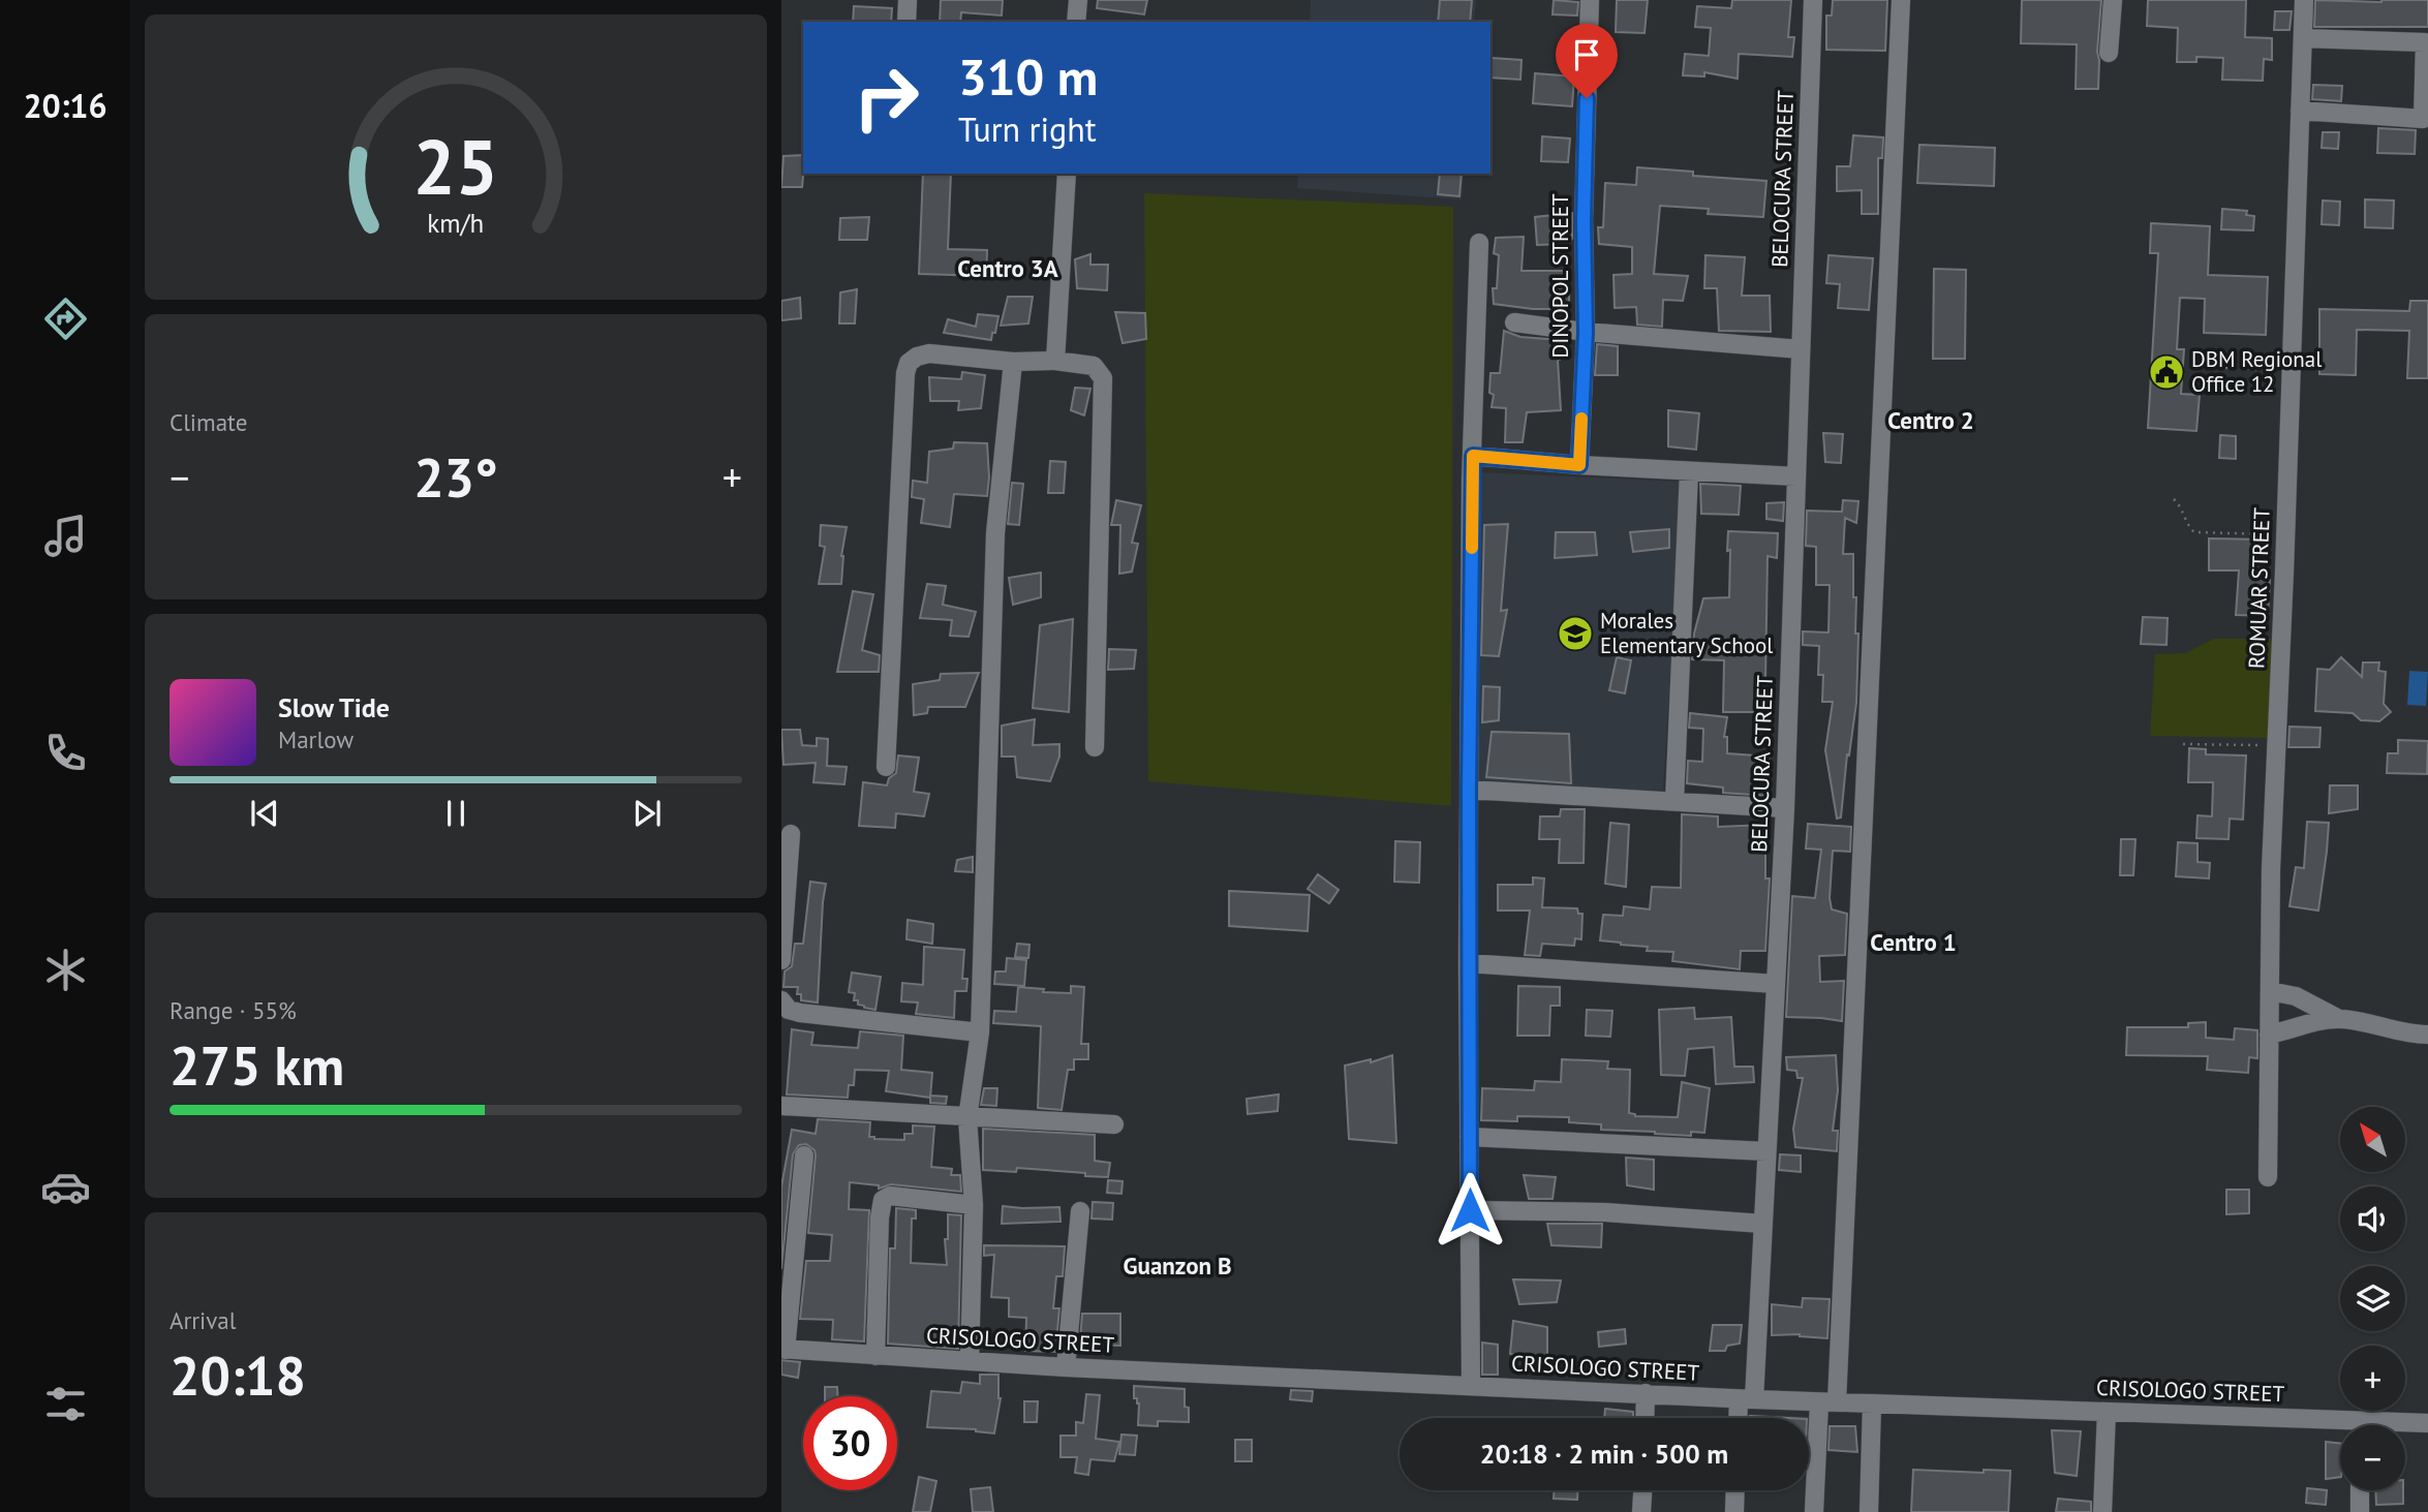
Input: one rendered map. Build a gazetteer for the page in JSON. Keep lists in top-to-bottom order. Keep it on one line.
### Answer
{"streets":{"street":["BELOCURA STREET","DINOPOL STREET","ROMUAR STREET","CRISOLOGO STREET"]},"crossings":[["BELOCURA STREET","CRISOLOGO STREET"]],"districts":["Centro 3A","Centro 2","Centro 1","Guanzon B"],"places":{"public building":["DBM Regional Office 12"],"school or university":["Morales Elementary School"]},"north":"top left","page":{"tabs":"20:16","turn":["310 m","Turn right"],"tile":["Climate",["Range · 55%","275 km"],["Arrival","20:18"]],"heat":["−","23°","+"],"song":["Slow Tide","Marlow"],"map_buttons":["+","−"],"limit":"30","trip":"20:18 · 2 min · 500 m","gauge":["25","km/h"]}}
